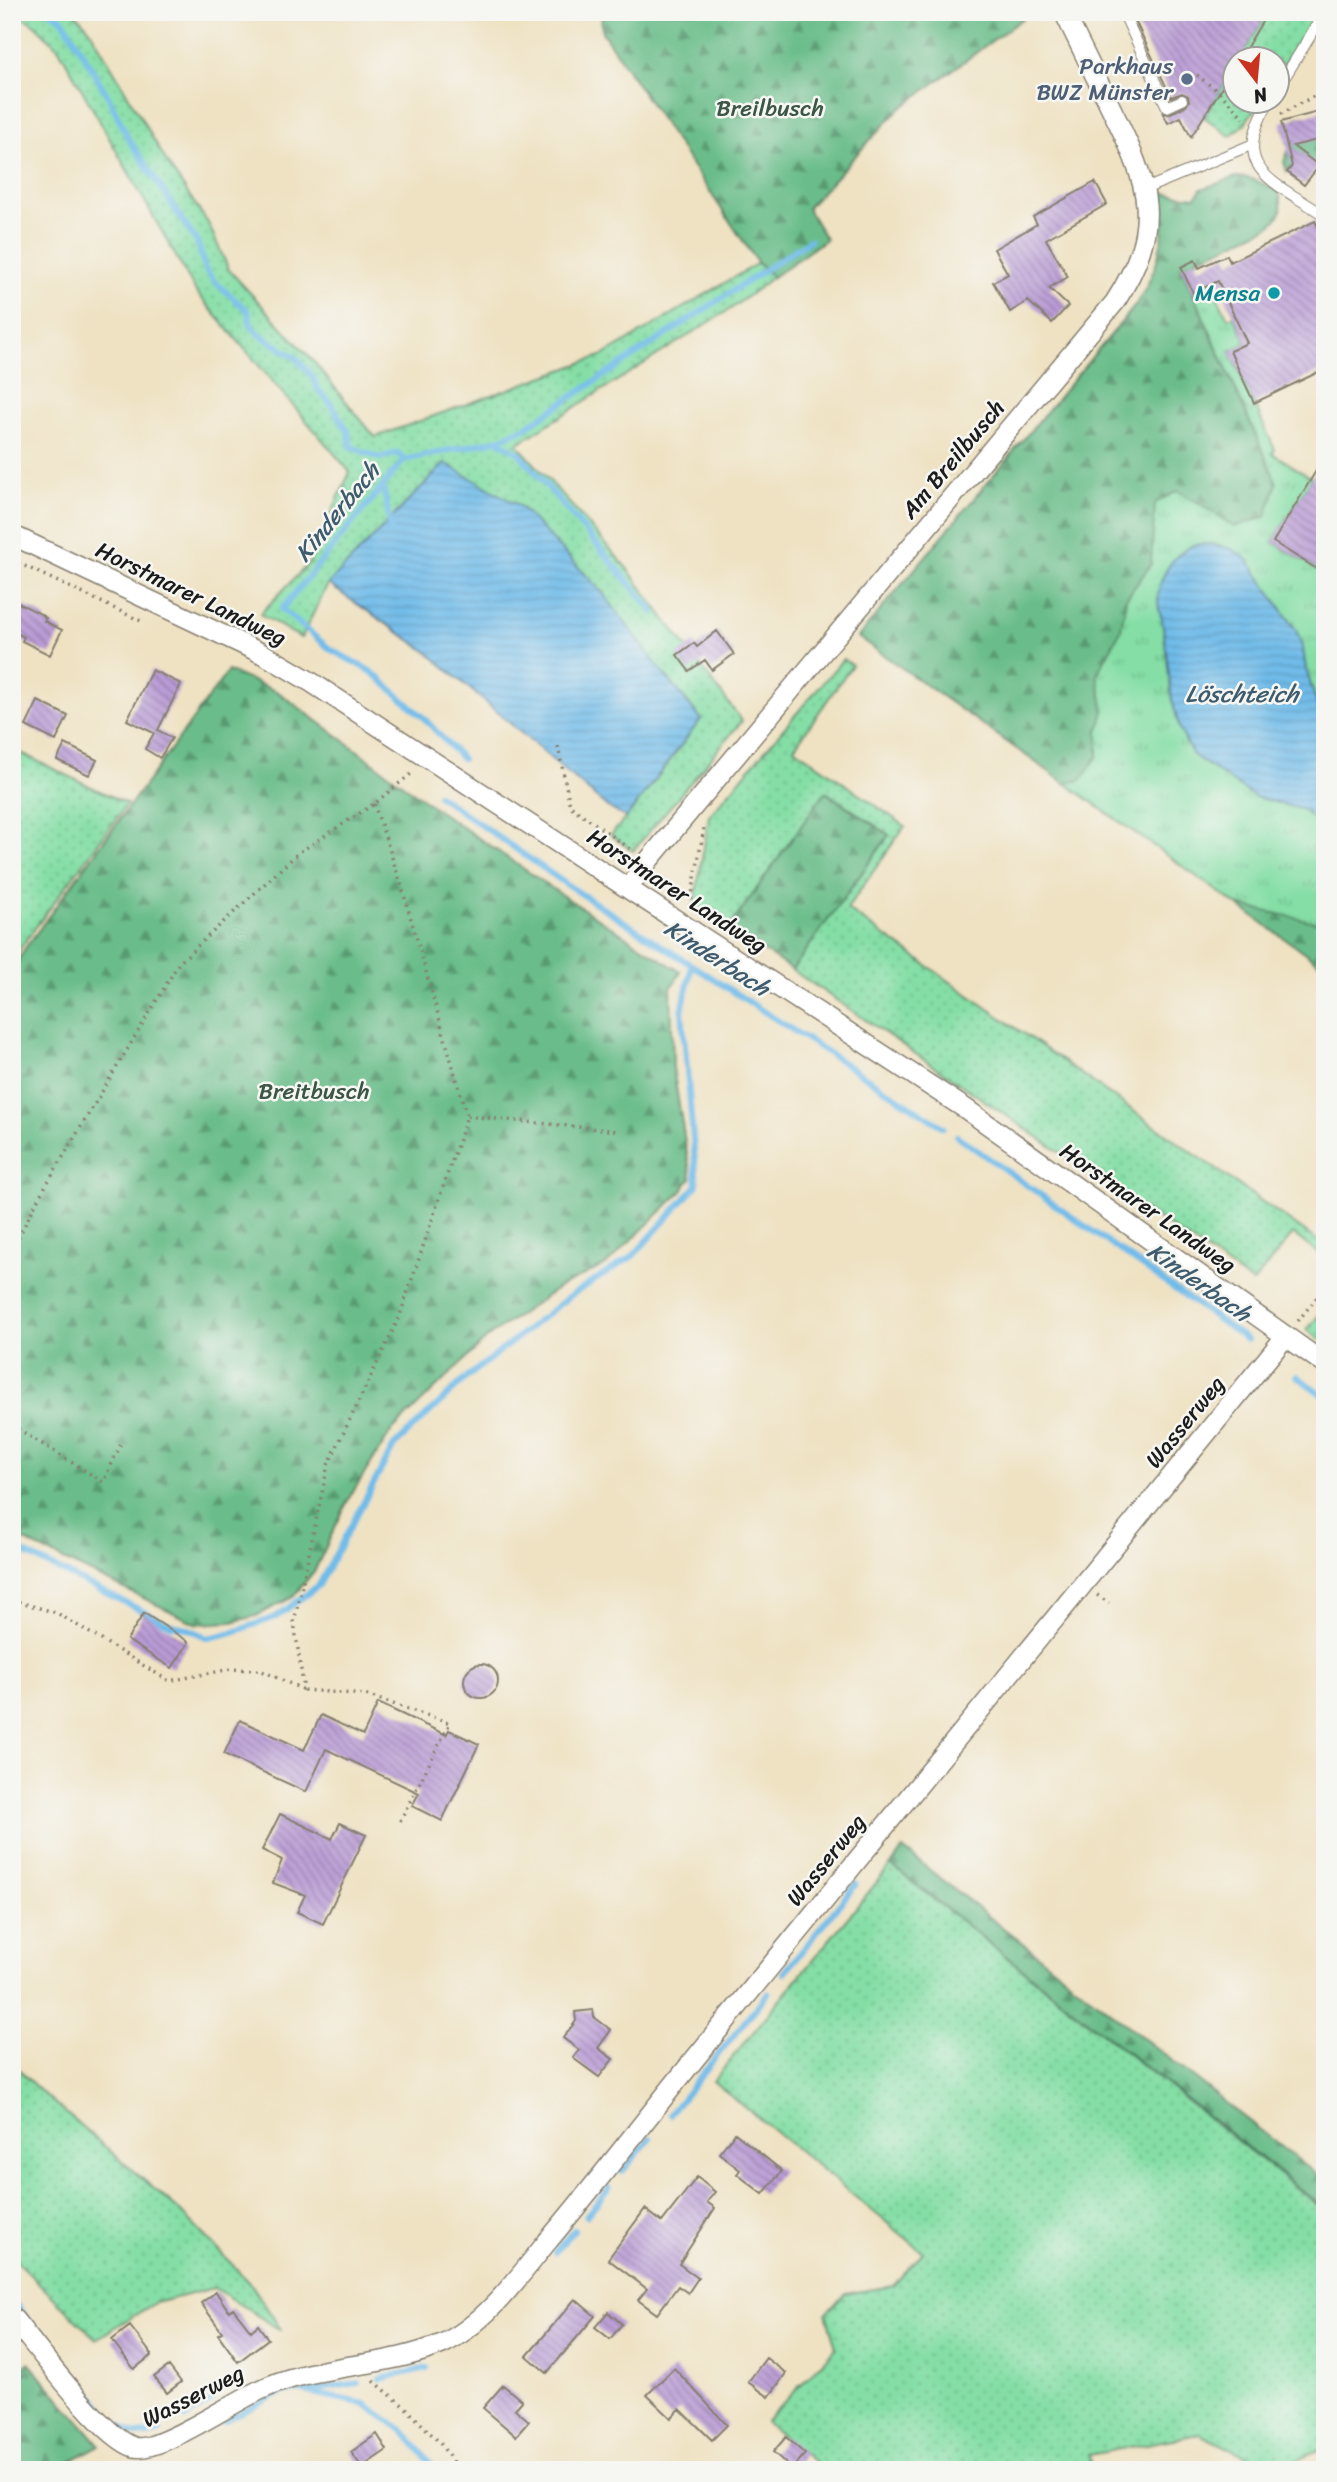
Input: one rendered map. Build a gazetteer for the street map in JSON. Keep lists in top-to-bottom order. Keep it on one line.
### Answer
{"streets":{"street":["Am Breilbusch","Horstmarer Landweg","Wasserweg"]},"crossings":[["Am Breilbusch","Horstmarer Landweg"],["Horstmarer Landweg","Wasserweg"]],"water":["Kinderbach","Löschteich"],"parks":["Breilbusch","Breitbusch"],"places":["Parkhaus BWZ Münster","Mensa"],"north":"bottom"}
